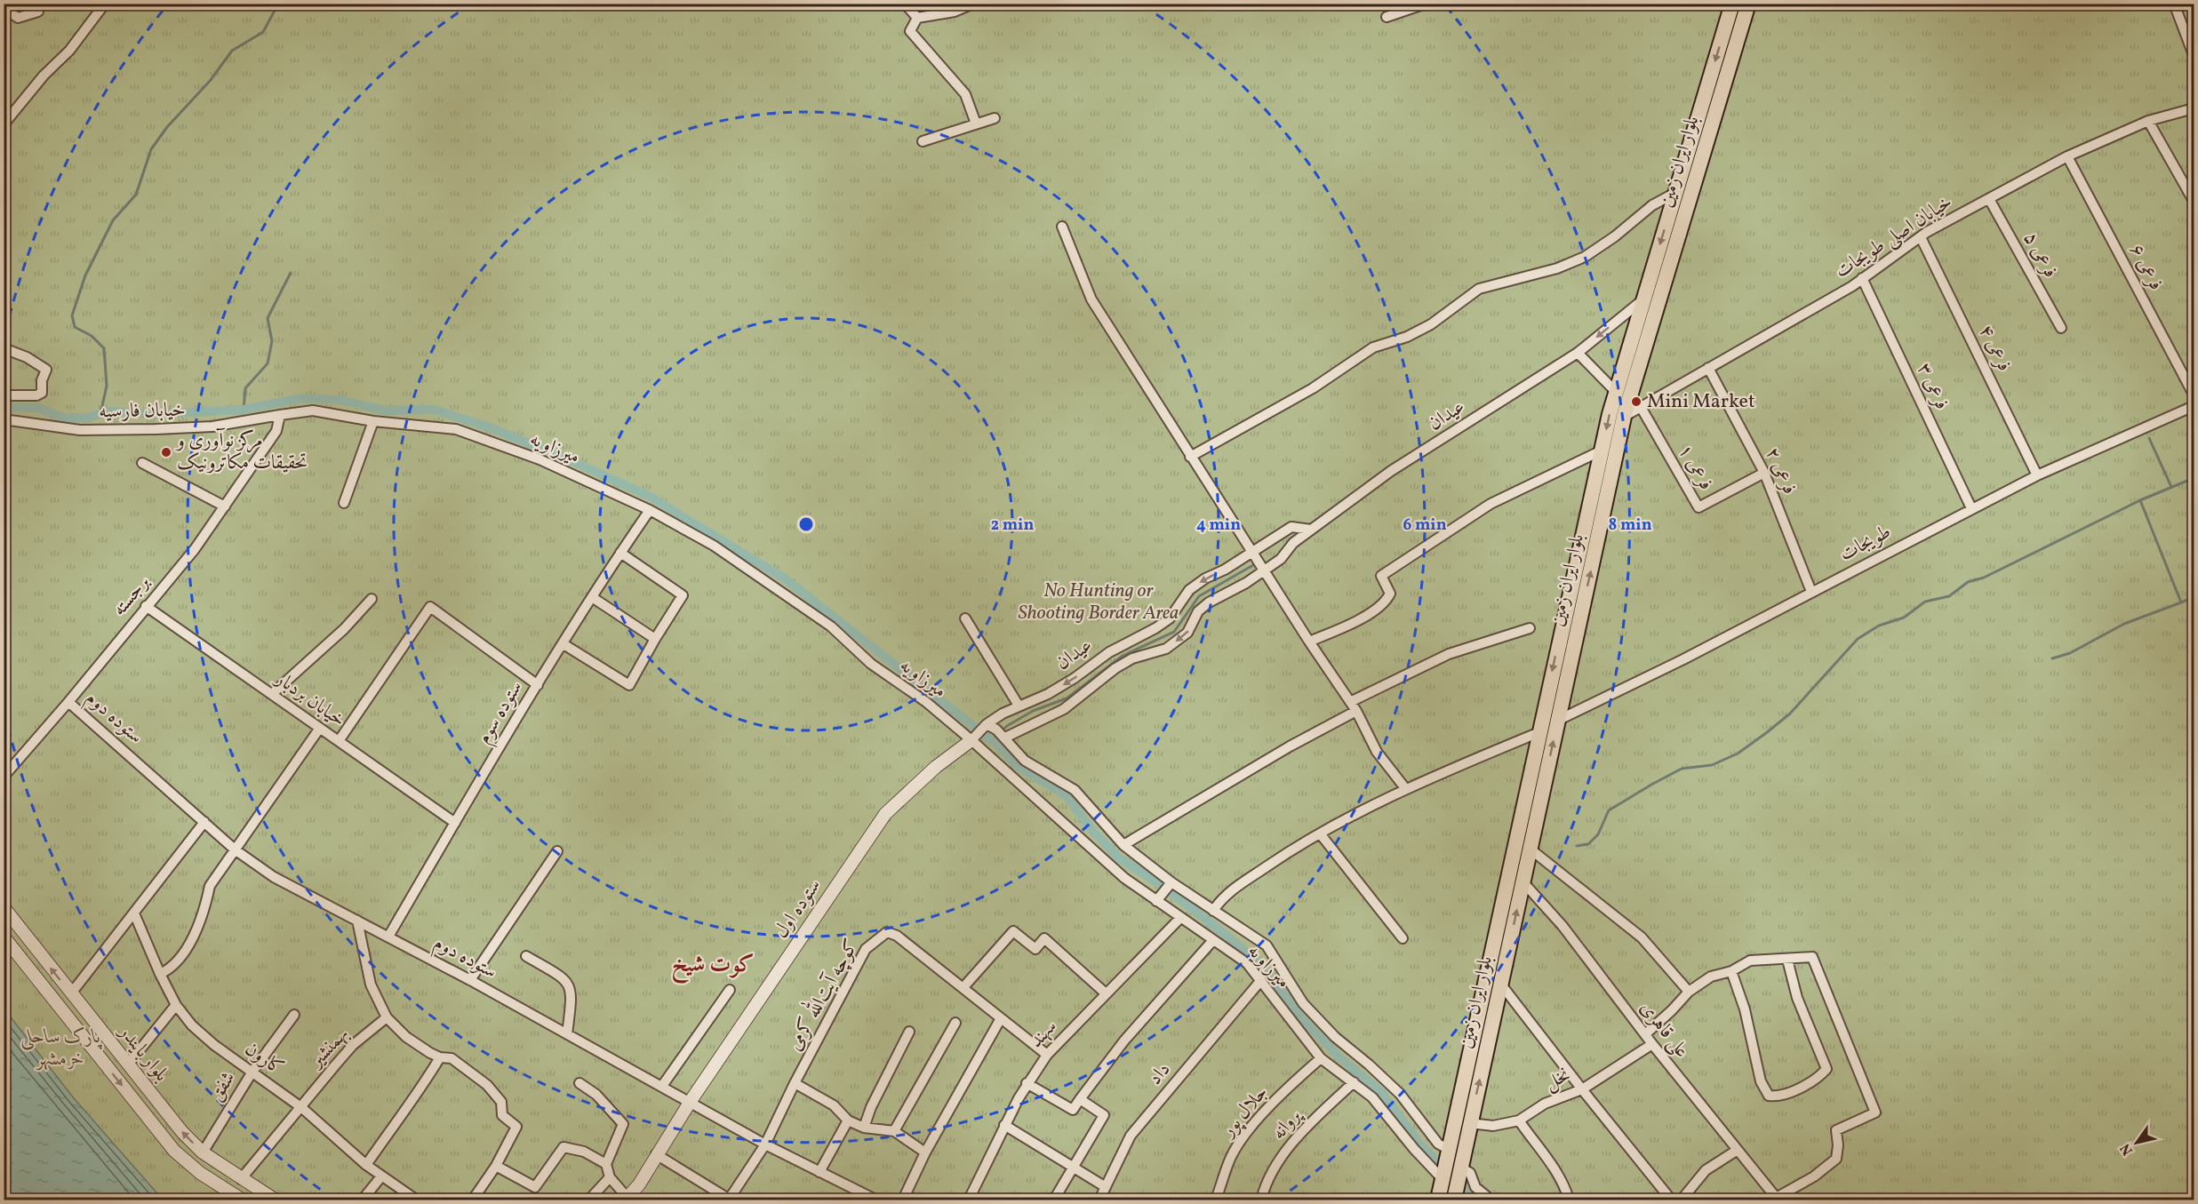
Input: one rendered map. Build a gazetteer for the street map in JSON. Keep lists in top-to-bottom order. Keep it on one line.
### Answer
{"streets":{"main road":["بلوار ایران زمین"],"street":["خیابان اصلی طویجات","فرعی ۵","فرعی ۶","فرعی ۴","فرعی ۳","خیابان فارسیه","عیدان","میرزاویه","فرعی ۱","فرعی ۲","طویجات","برجسته","خیابان بردبار","ستوده سوم","ستوده دوم","ستوده اول","کوچه آیت‌الله کرمی","علی قاهری","سهند","بهمنشیر","بلوار بایندر","کارون","داد","نخل","شفق","جلال پور","پروانه"]},"crossings":[["بلوار ایران زمین","خیابان اصلی طویجات"],["بلوار ایران زمین","عیدان"],["بلوار ایران زمین","میرزاویه"],["بلوار ایران زمین","طویجات"],["بلوار ایران زمین","علی قاهری"],["بلوار ایران زمین","نخل"],["خیابان اصلی طویجات","فرعی ۵"],["خیابان اصلی طویجات","فرعی ۶"],["خیابان اصلی طویجات","فرعی ۴"],["خیابان اصلی طویجات","فرعی ۳"],["خیابان اصلی طویجات","فرعی ۱"],["خیابان اصلی طویجات","فرعی ۲"],["فرعی ۴","طویجات"],["فرعی ۳","طویجات"],["خیابان فارسیه","میرزاویه"],["خیابان فارسیه","برجسته"],["عیدان","میرزاویه"],["عیدان","ستوده اول"],["میرزاویه","برجسته"],["میرزاویه","ستوده سوم"],["میرزاویه","ستوده اول"],["میرزاویه","سهند"],["میرزاویه","داد"],["میرزاویه","جلال پور"],["میرزاویه","پروانه"],["فرعی ۱","فرعی ۲"],["فرعی ۲","طویجات"],["برجسته","خیابان بردبار"],["برجسته","ستوده دوم"],["خیابان بردبار","ستوده سوم"],["ستوده سوم","ستوده دوم"],["ستوده دوم","ستوده اول"],["ستوده دوم","کوچه آیت‌الله کرمی"],["کوچه آیت‌الله کرمی","سهند"],["علی قاهری","نخل"],["بهمنشیر","بلوار بایندر"],["بهمنشیر","کارون"],["بلوار بایندر","شفق"],["کارون","شفق"]],"one_way":["عیدان"],"districts":["کوت شیخ"],"parks":["No Hunting or Shooting Border Area","پارک ساحلی خرمشهر"],"places":["Mini Market","مرکز نوآوری و تحقیقات مکاترونیک"],"north":"bottom left","rings":["2 min","4 min","6 min","8 min"]}
